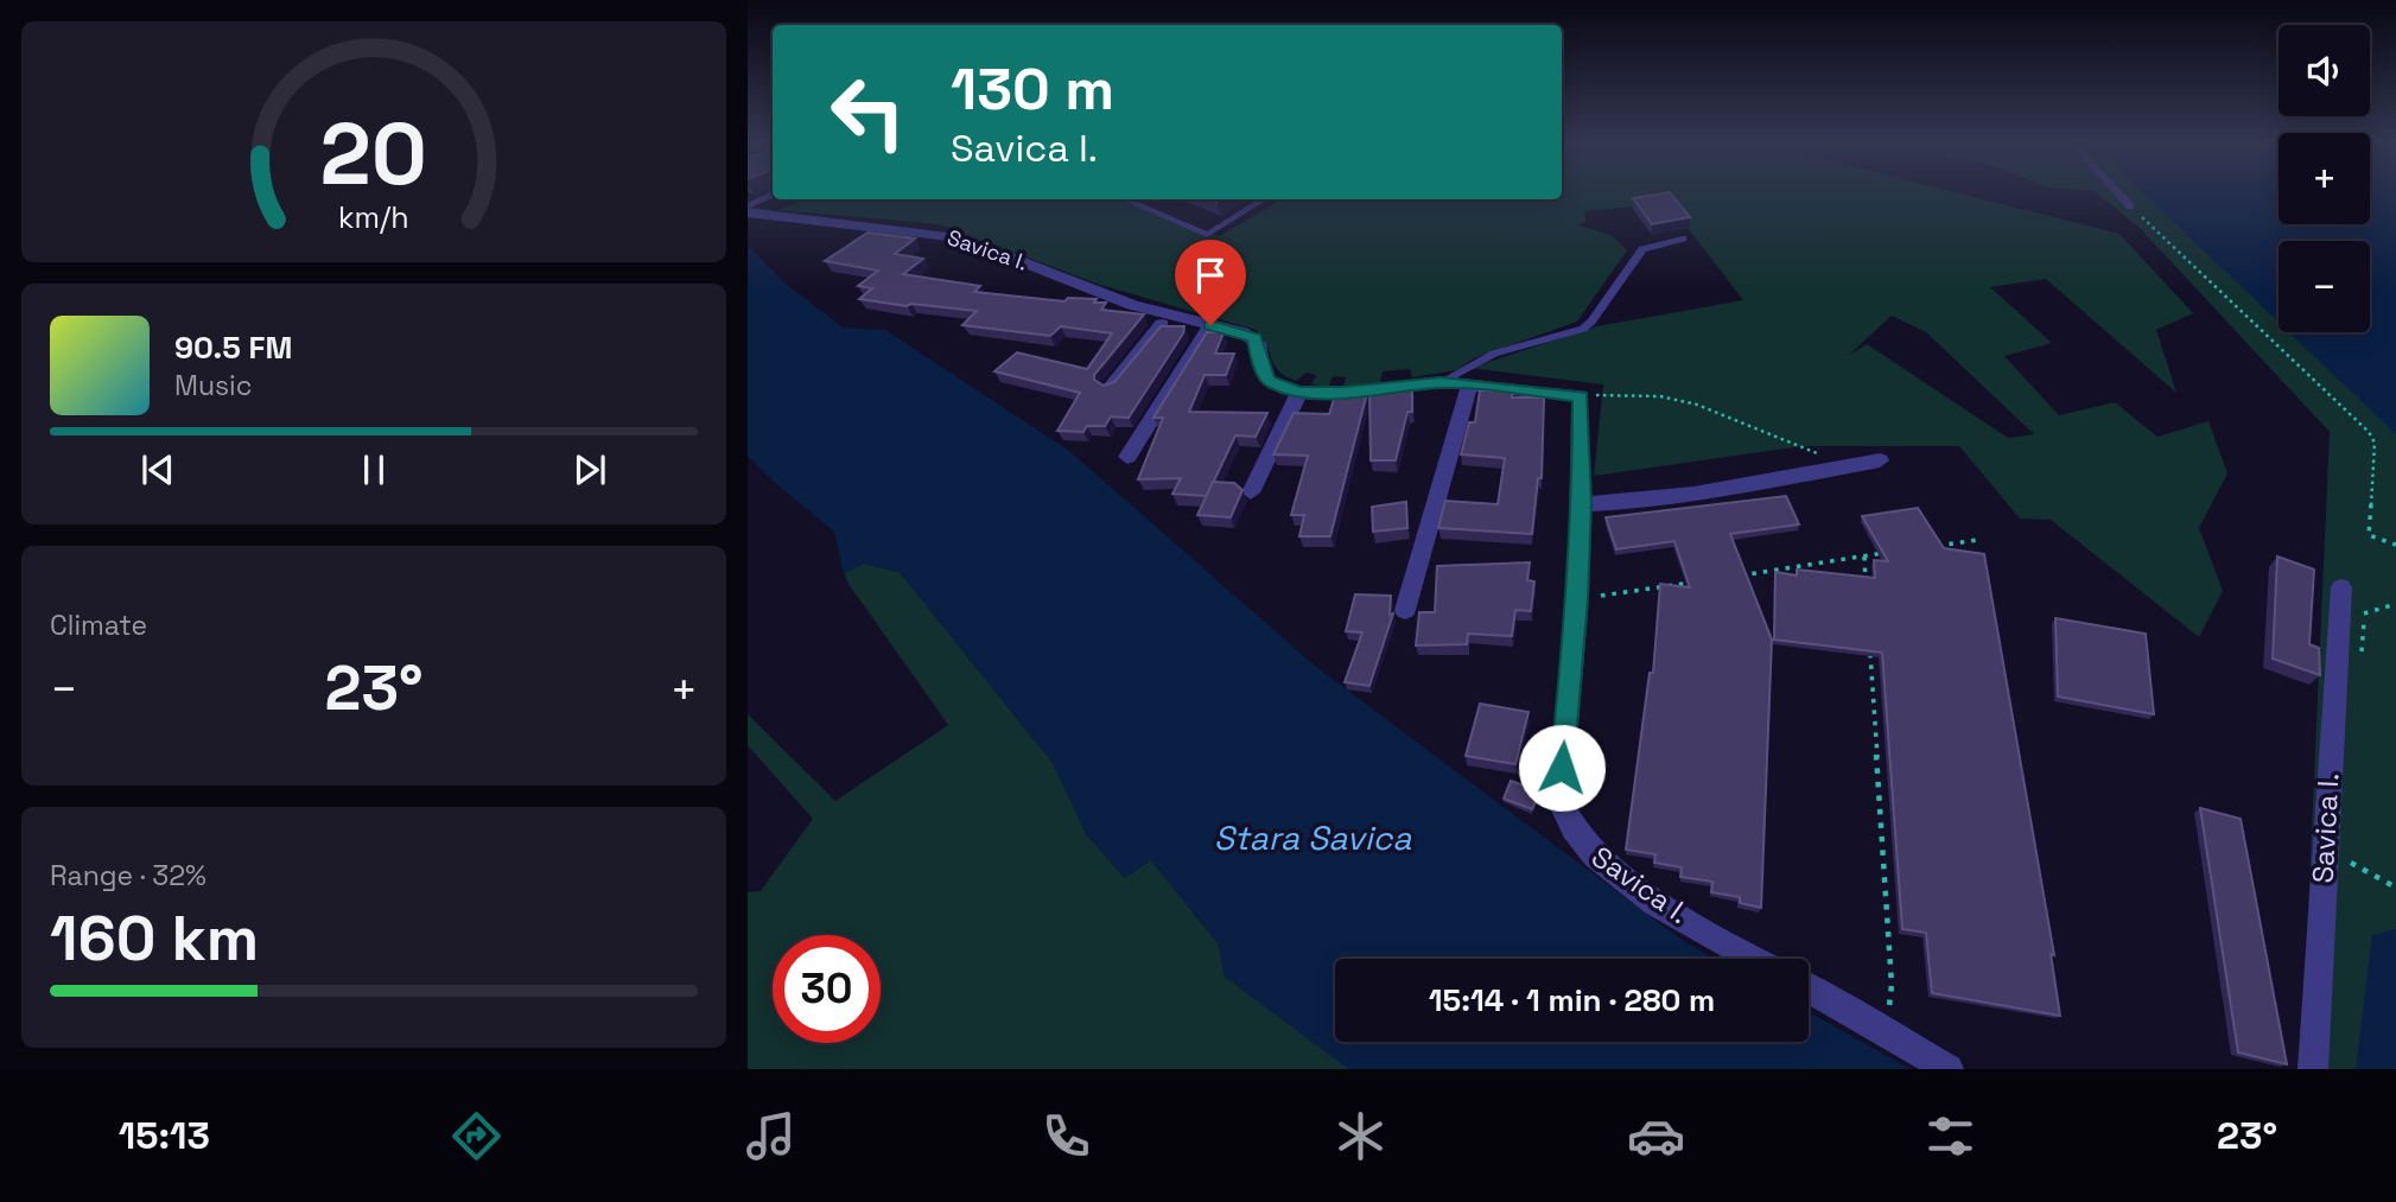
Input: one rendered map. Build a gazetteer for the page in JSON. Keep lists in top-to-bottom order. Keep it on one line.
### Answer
{"streets":{"street":["Savica I."]},"water":["Stara Savica"],"page":{"map_buttons":["+","−"],"turn":["130 m","Savica I."],"song":["90.5 FM","Music"],"tile":["Climate",["Range · 32%","160 km"]],"heat":["−","23°","+"],"limit":"30","trip":"15:14 · 1 min · 280 m","tabs":["15:13","23°"],"gauge":["20","km/h"]}}
